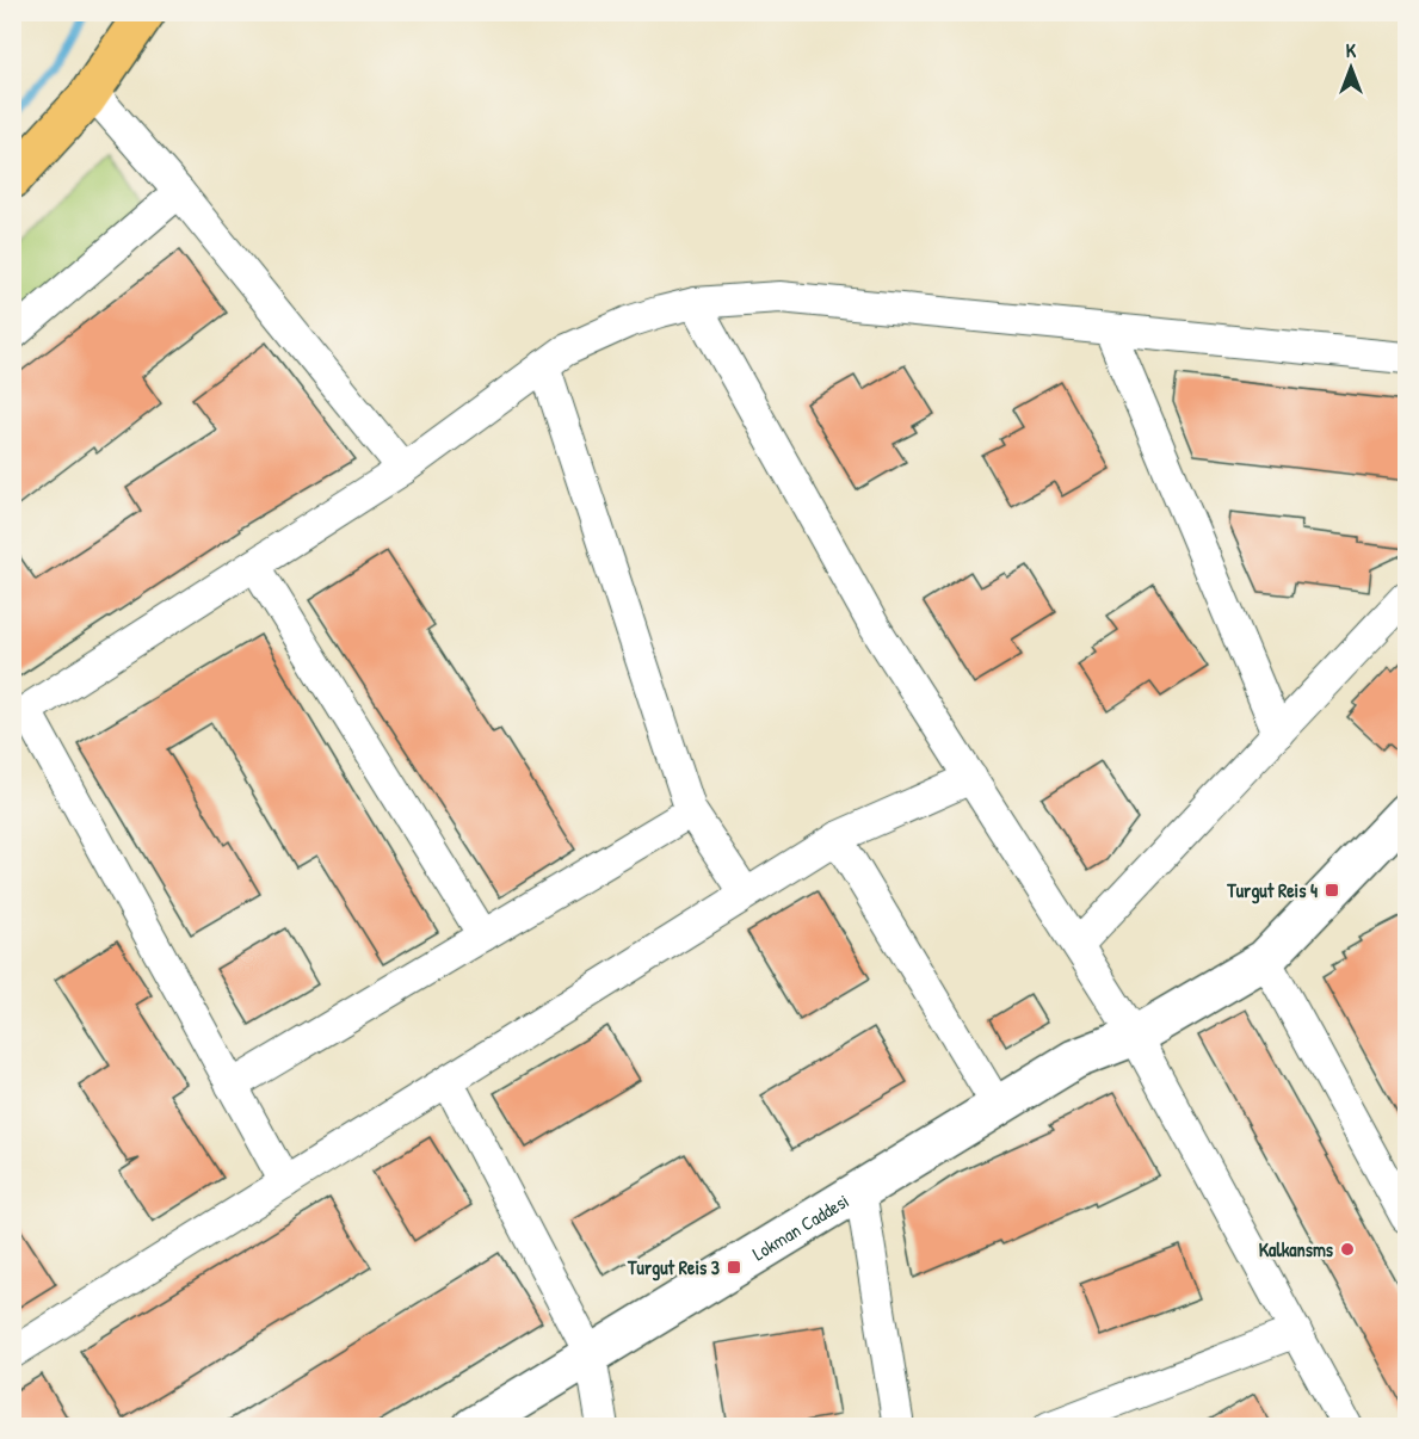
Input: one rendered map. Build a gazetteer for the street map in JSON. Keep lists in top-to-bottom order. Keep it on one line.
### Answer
{"streets":{"street":["Lokman Caddesi"]},"places":{"transit":["Turgut Reis 4","Turgut Reis 3"],"other":["Kalkansms"]},"north":"top"}
